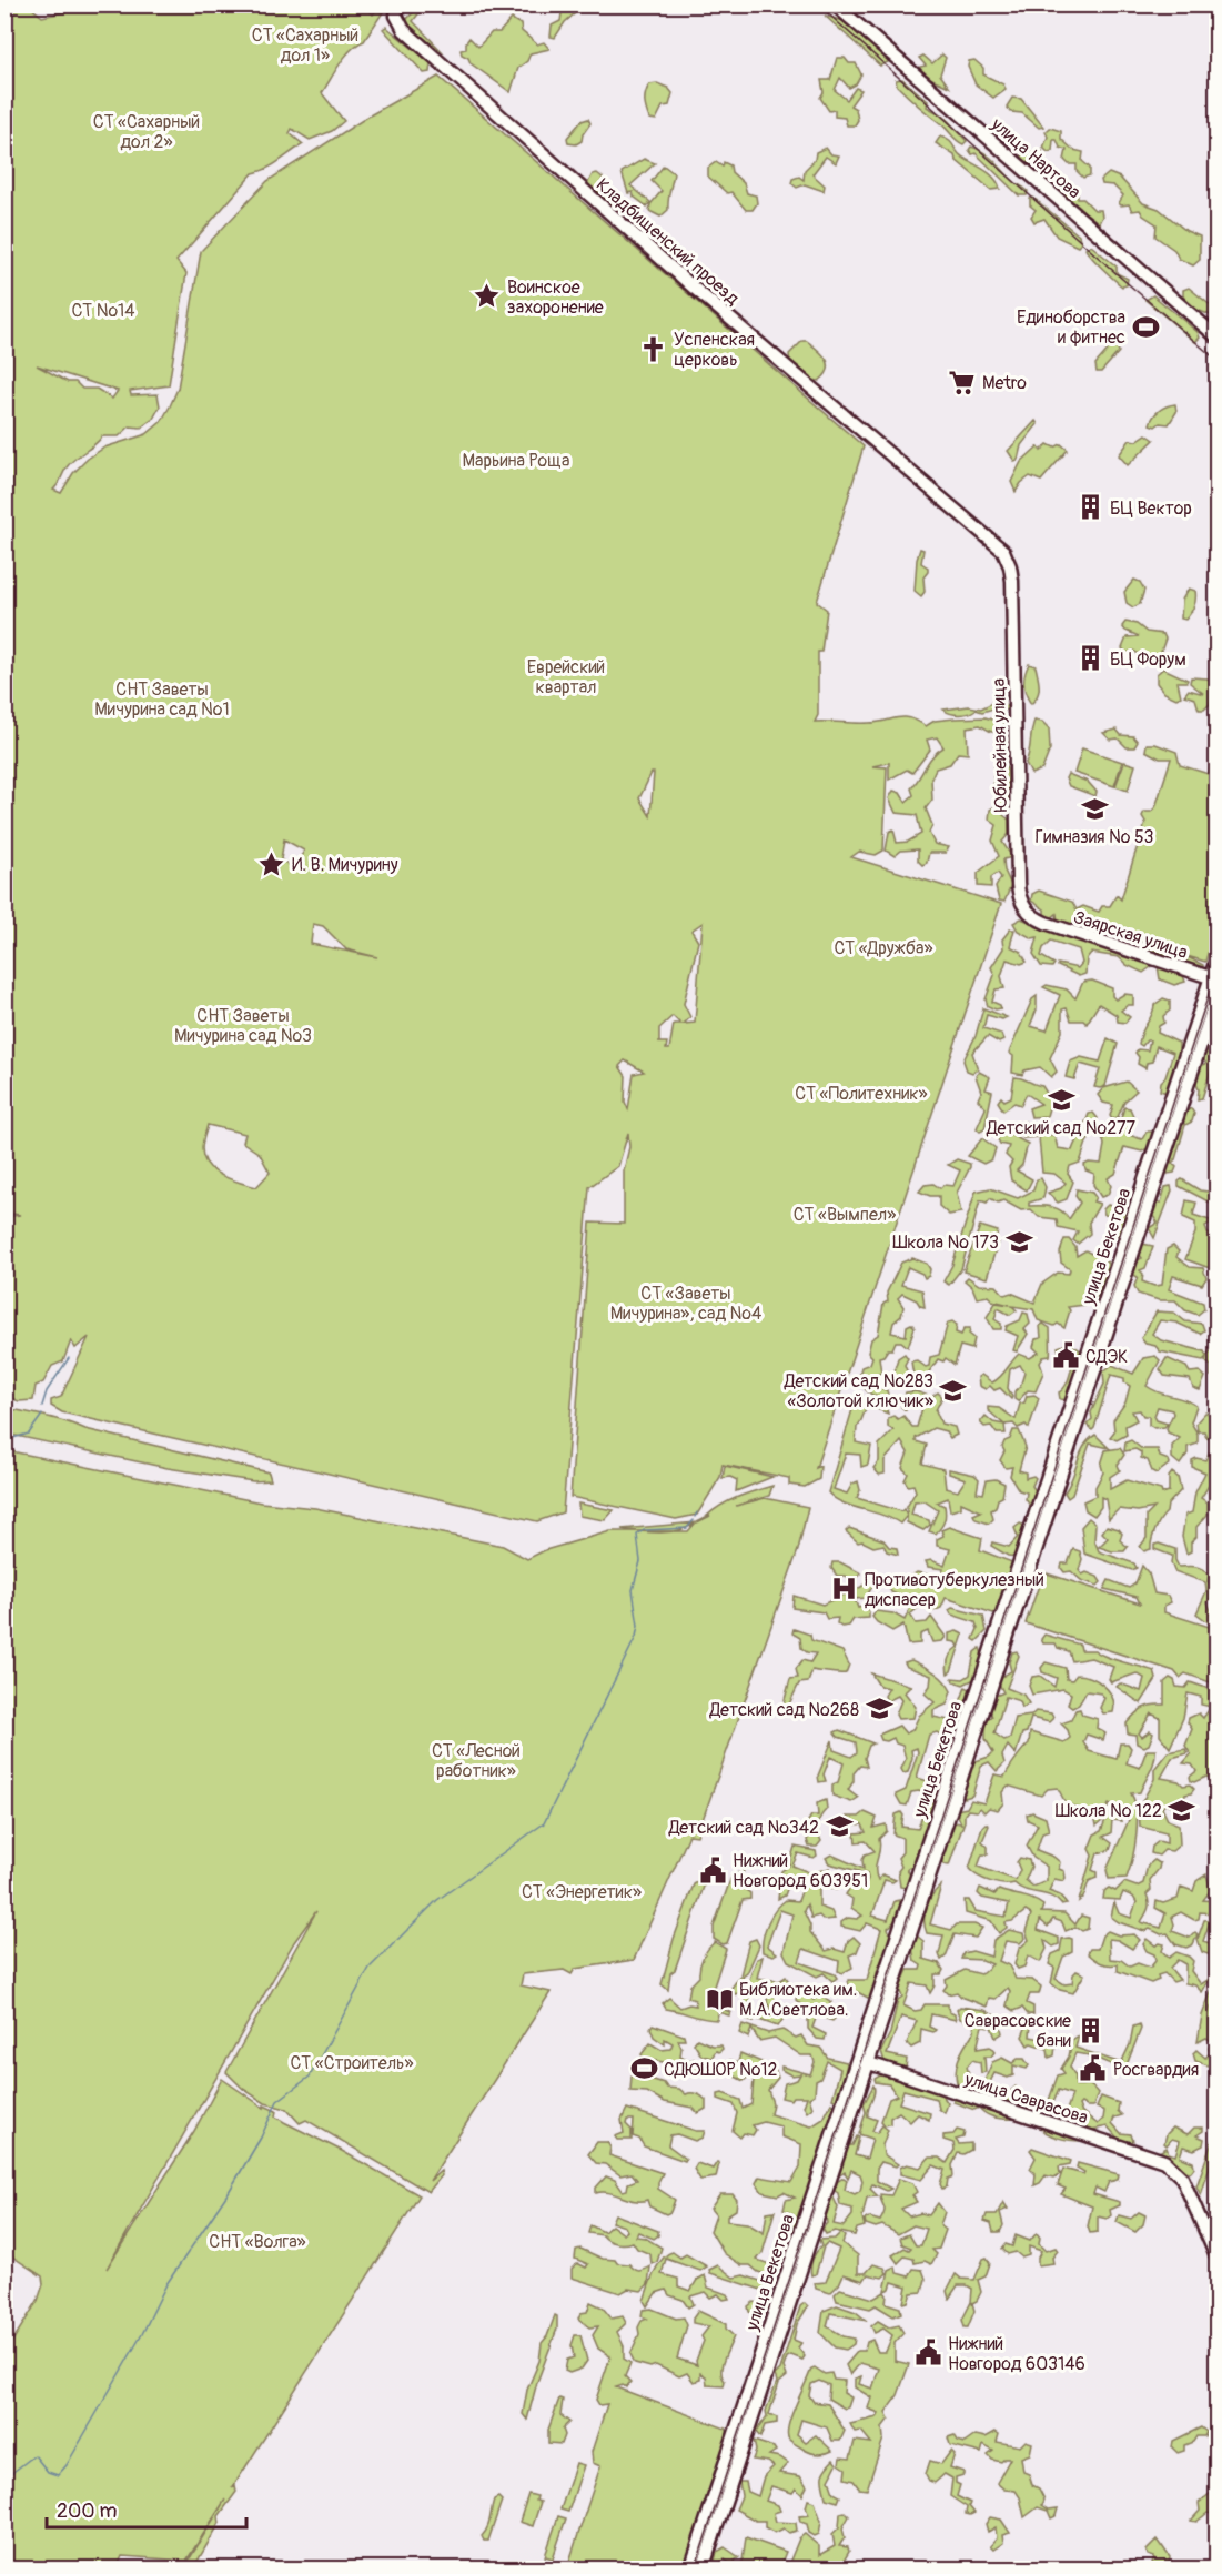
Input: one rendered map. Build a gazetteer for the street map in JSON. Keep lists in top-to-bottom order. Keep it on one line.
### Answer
{"streets":{"main road":["улица Нартова","Кладбищенский проезд","Юбилейная улица","Заярская улица","улица Бекетова","улица Саврасова"]},"crossings":[["Кладбищенский проезд","Юбилейная улица"],["Юбилейная улица","Заярская улица"],["Заярская улица","улица Бекетова"],["улица Бекетова","улица Саврасова"]],"parks":["СТ «Сахарный дол 1»","СТ «Сахарный дол 2»","СТ №14","Марьина Роща","Еврейский квартал","СНТ Заветы Мичурина сад №1","СТ «Дружба»","СНТ Заветы Мичурина сад №3","СТ «Политехник»","СТ «Вымпел»","СТ «Заветы Мичурина», сад №4","СТ «Лесной работник»","СТ «Энергетик»","СТ «Строитель»","СНТ «Волга»"],"places":{"place":["Воинское захоронение","И. В. Мичурину"],"sports":["Единоборства и фитнес","СДЮШОР №12"],"church":["Успенская церковь"],"supermarket":["Metro"],"building":["БЦ Вектор","БЦ Форум","Саврасовские бани"],"school or university":["Гимназия № 53","Детский сад №277","Школа № 173","Детский сад №283 «Золотой ключик»","Детский сад №268","Школа № 122","Детский сад №342"],"public building":["СДЭК","Нижний Новгород 603951","Росгвардия","Нижний Новгород 603146"],"hospital":["Противотуберкулезный диспасер"],"library":["Библиотека им. М.А.Светлова."]},"scale_bar":"200 m"}
